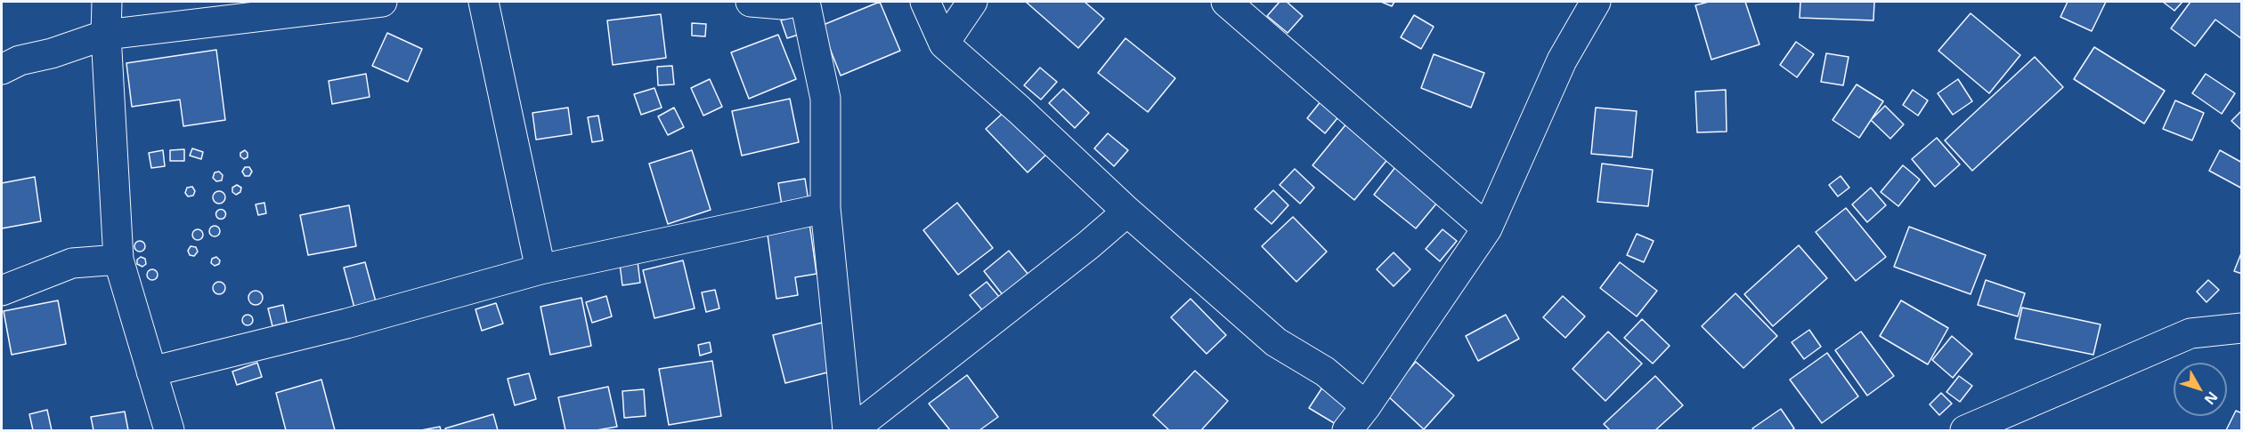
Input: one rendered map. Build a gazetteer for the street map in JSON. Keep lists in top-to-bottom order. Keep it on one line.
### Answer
{"north":"bottom right"}
